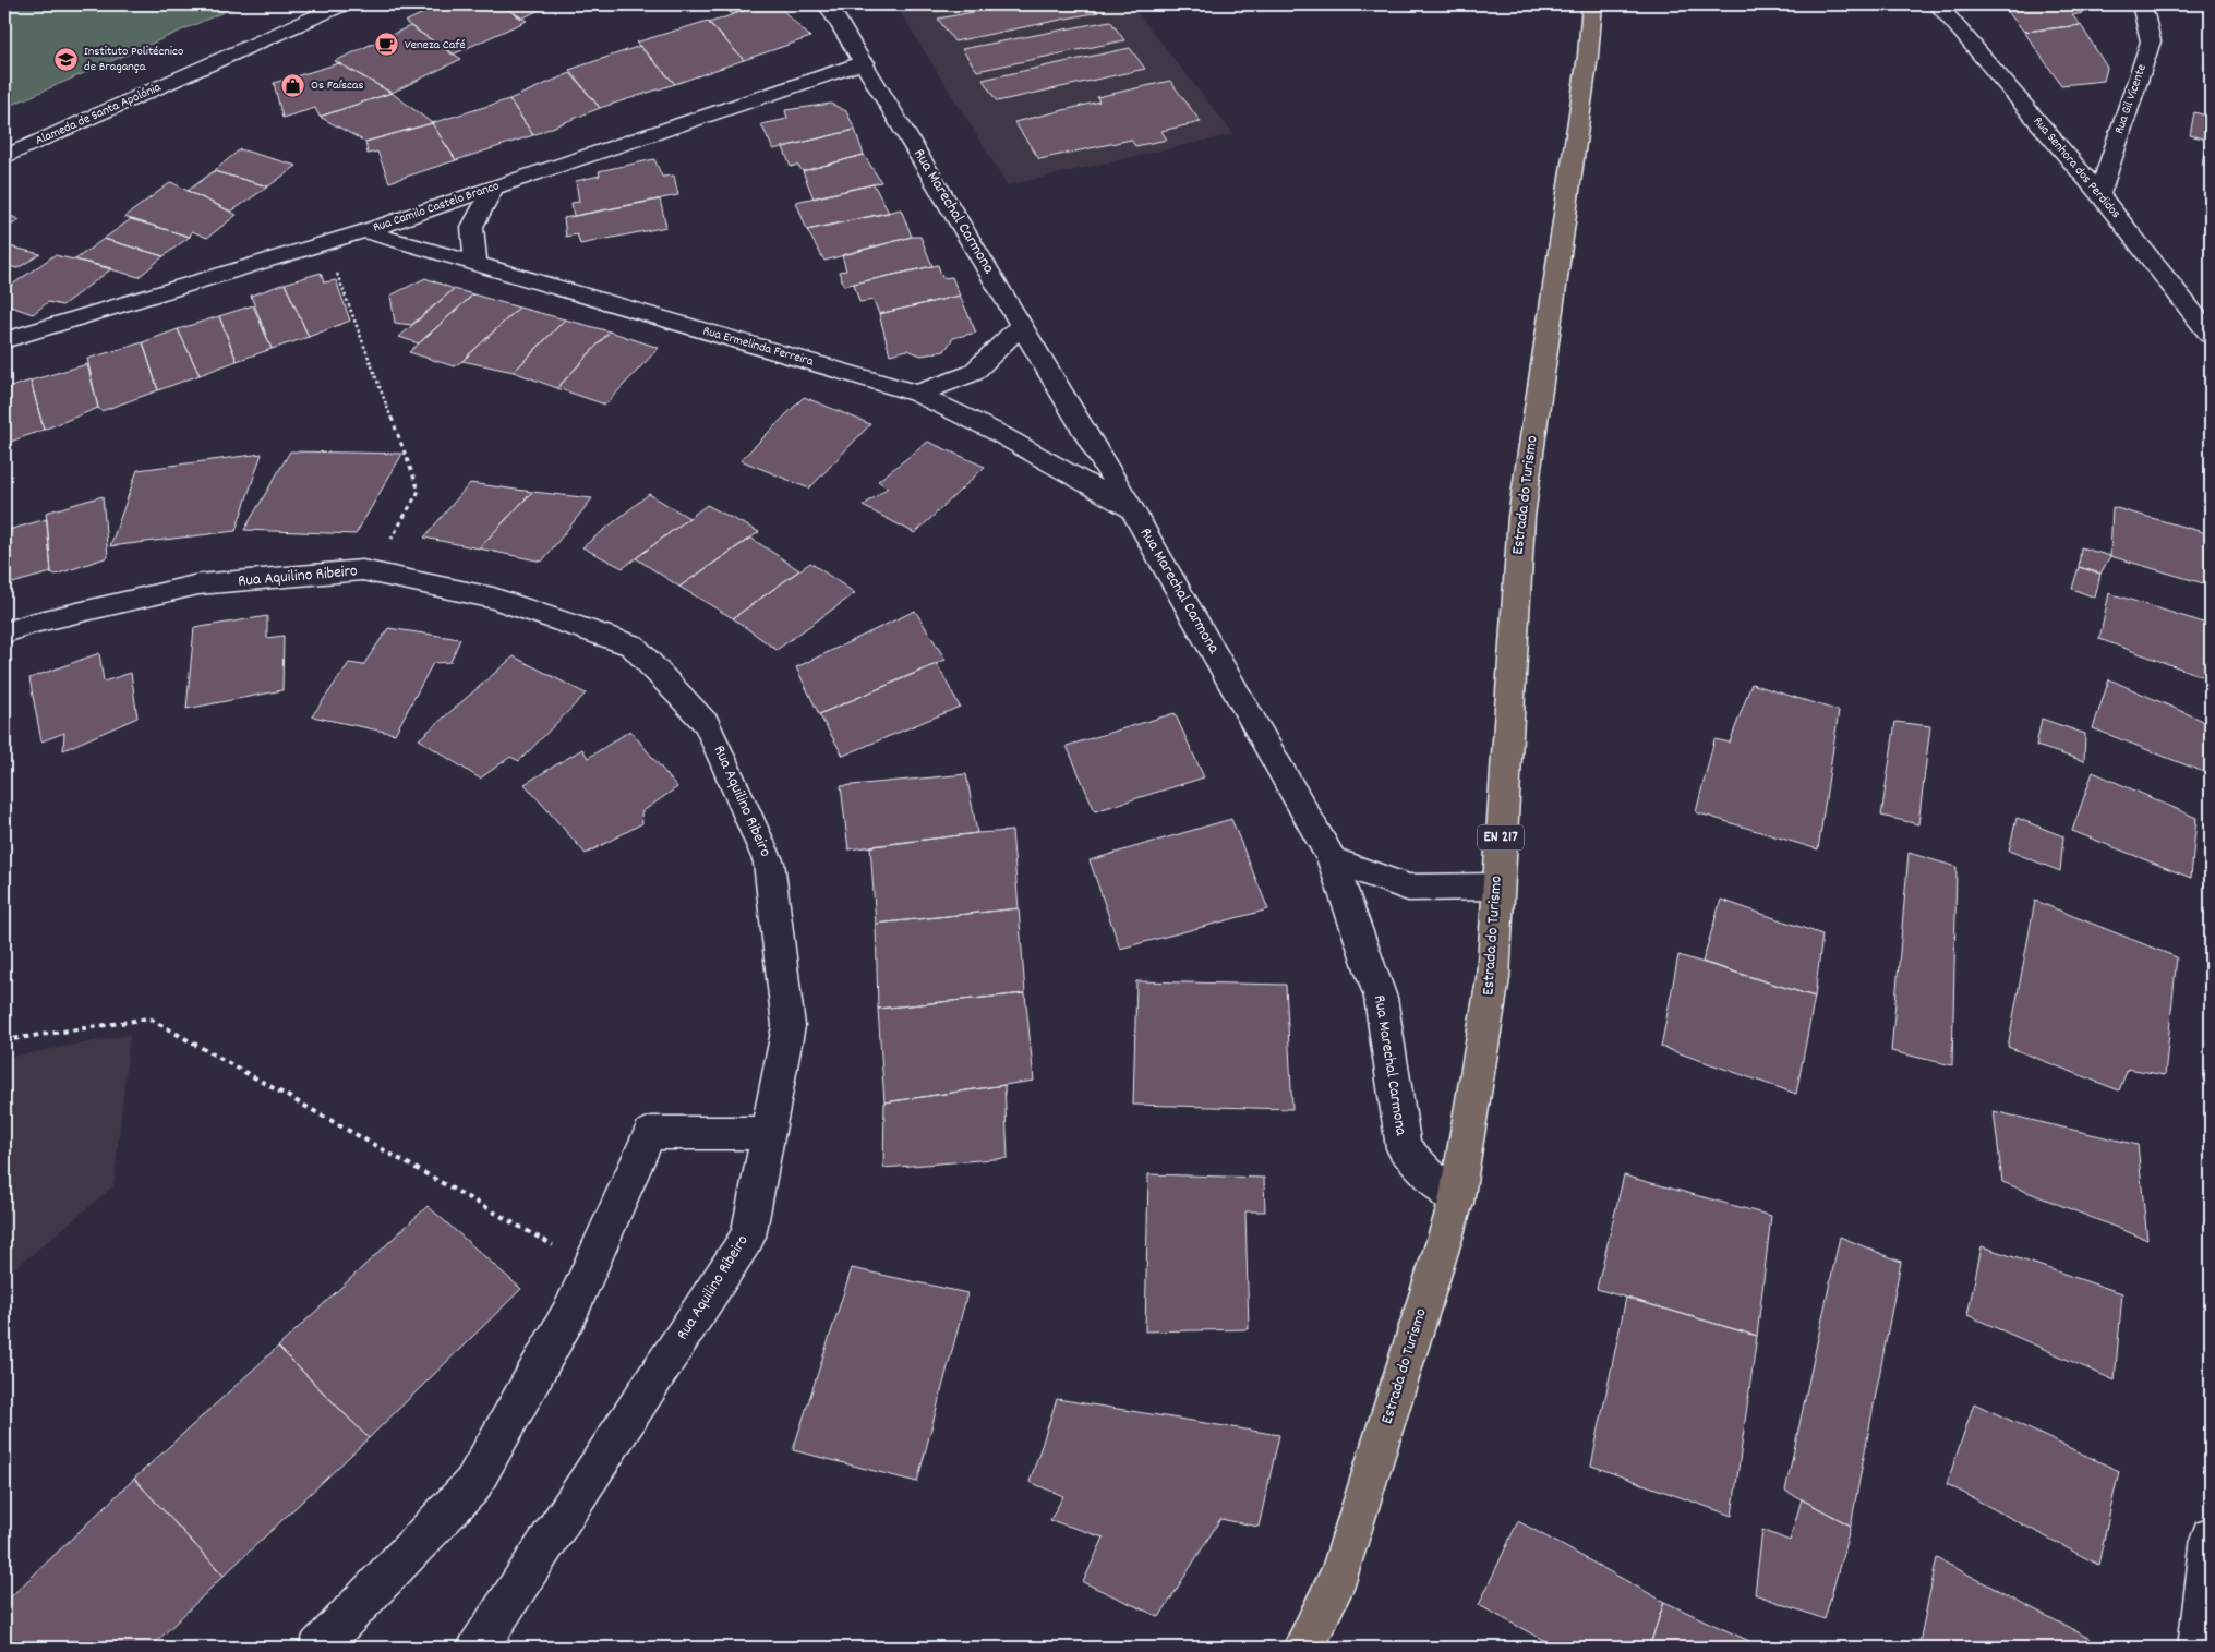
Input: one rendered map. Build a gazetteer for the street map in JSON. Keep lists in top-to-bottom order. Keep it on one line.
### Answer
{"streets":{"main road":["Estrada do Turismo","EN 217"],"street":["Rua Gil Vicente","Alameda de Santa Apolónia","Rua Senhora dos Perdidos","Rua Camilo Castelo Branco","Rua Marechal Carmona","Rua Ermelinda Ferreira","Rua Aquilino Ribeiro"]},"crossings":[["Rua Gil Vicente","Rua Senhora dos Perdidos"],["Rua Camilo Castelo Branco","Rua Marechal Carmona"],["Rua Camilo Castelo Branco","Rua Ermelinda Ferreira"],["Rua Marechal Carmona","Rua Ermelinda Ferreira"],["Rua Marechal Carmona","Estrada do Turismo"]],"places":{"cafe":["Veneza Café"],"school or university":["Instituto Politécnico de Bragança"],"shop":["Os Faíscas"]}}
